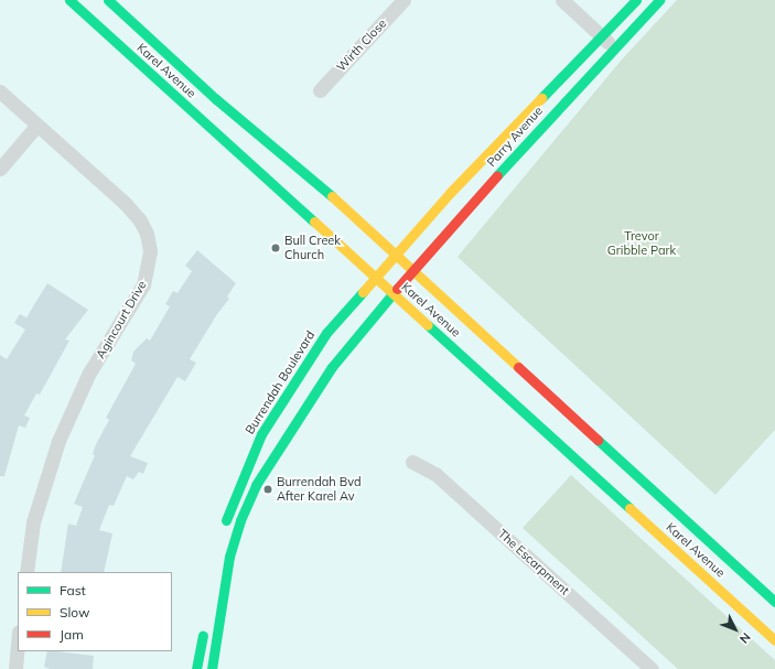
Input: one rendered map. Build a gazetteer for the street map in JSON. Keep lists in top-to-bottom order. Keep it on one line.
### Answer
{"streets":{"main road":["Karel Avenue","Parry Avenue","Burrendah Boulevard"],"street":["Wirth Close","Agincourt Drive","The Escarpment"]},"crossings":[["Karel Avenue","Parry Avenue"],["Karel Avenue","Burrendah Boulevard"],["Parry Avenue","Burrendah Boulevard"]],"parks":["Trevor Gribble Park"],"places":["Bull Creek Church","Burrendah Bvd After Karel Av"],"legend":["Fast","Slow","Jam"],"north":"bottom right"}
